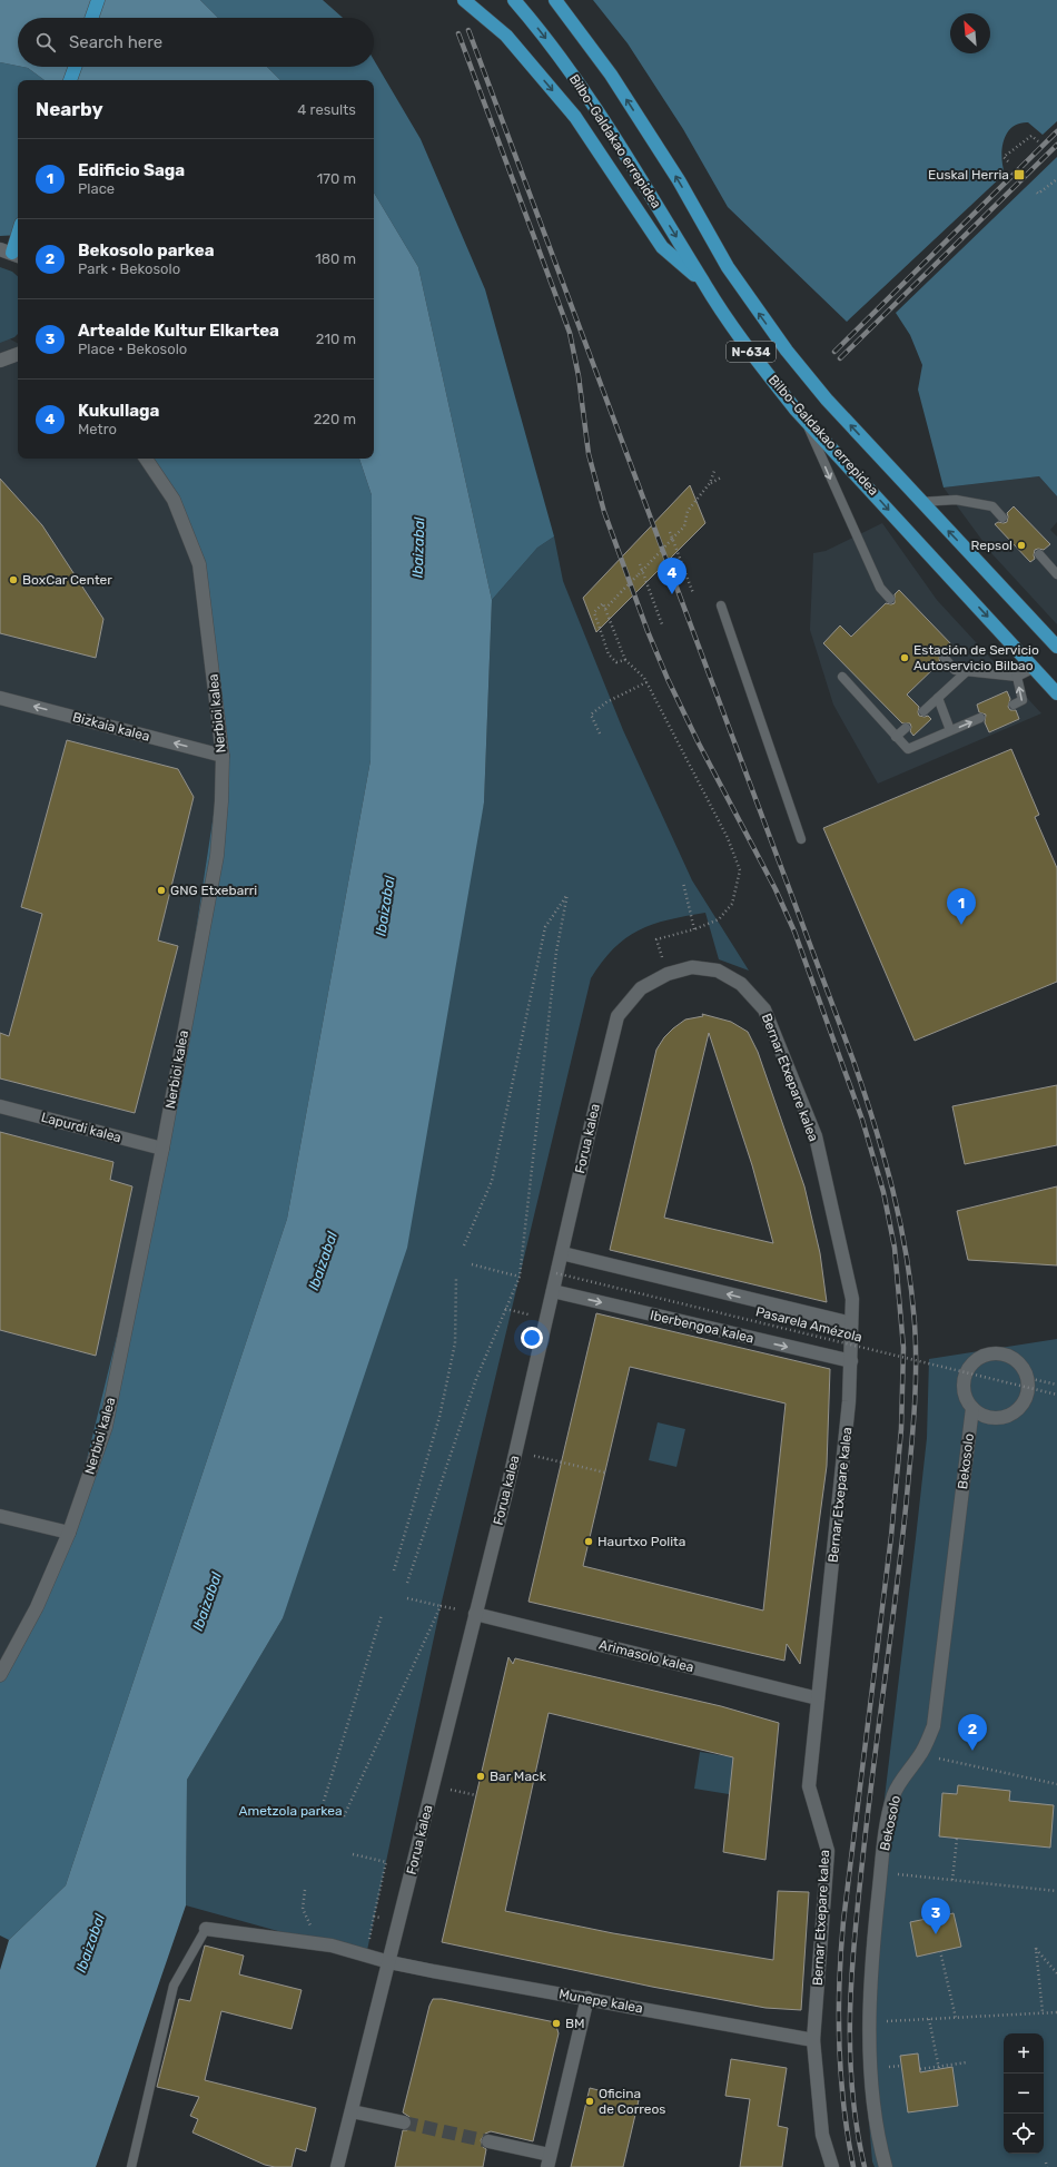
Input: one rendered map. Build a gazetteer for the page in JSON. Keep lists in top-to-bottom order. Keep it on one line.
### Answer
{"streets":{"highway":["Bilbo-Galdakao errepidea","N-634"],"street":["Nerbioi kalea","Bizkaia kalea","Bernar Etxepare kalea","Lapurdi kalea","Forua kalea","Iberbengoa kalea","Bekosolo","Arimasolo kalea","Munepe kalea"],"path":["Pasarela Amézola"]},"crossings":[["Nerbioi kalea","Bizkaia kalea"],["Nerbioi kalea","Lapurdi kalea"],["Bernar Etxepare kalea","Forua kalea"],["Bernar Etxepare kalea","Iberbengoa kalea"],["Bernar Etxepare kalea","Arimasolo kalea"],["Bernar Etxepare kalea","Munepe kalea"],["Forua kalea","Pasarela Amézola"],["Forua kalea","Iberbengoa kalea"],["Forua kalea","Arimasolo kalea"],["Forua kalea","Munepe kalea"]],"one_way":["Bizkaia kalea"],"water":["Ibaizabal"],"parks":["Ametzola parkea"],"places":{"transit":["Euskal Herria"],"other":["Repsol","BoxCar Center","Estación de Servicio Autoservicio Bilbao","GNG Etxebarri","Haurtxo Polita","Bar Mack","BM","Oficina de Correos"]},"north":"top left","page":{"search":"Search here","heading":["Nearby","4 results"],"list":[{"mark":"1","name":"Edificio Saga","note":"Place","value":"170 m"},{"mark":"2","name":"Bekosolo parkea","note":"Park · Bekosolo","value":"180 m"},{"mark":"3","name":"Artealde Kultur Elkartea","note":"Place · Bekosolo","value":"210 m"},{"mark":"4","name":"Kukullaga","note":"Metro","value":"220 m"}],"pins":["4","1","2","3"],"map_buttons":["+","−"]}}
